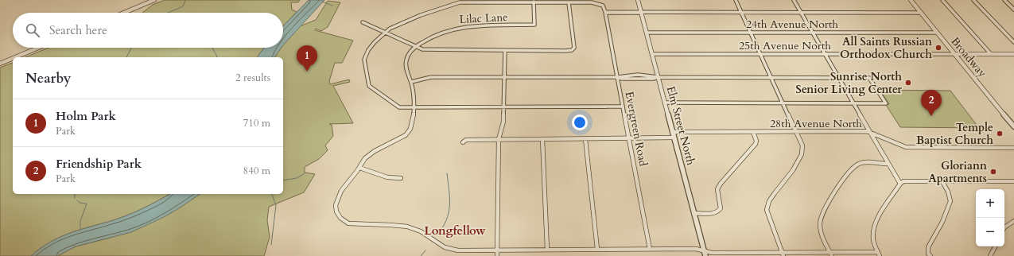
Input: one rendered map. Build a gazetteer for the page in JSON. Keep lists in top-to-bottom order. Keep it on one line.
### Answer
{"streets":{"street":["Lilac Lane","24th Avenue North","25th Avenue North","Broadway","28th Avenue North","Elm Street North","Evergreen Road"]},"crossings":[["24th Avenue North","Broadway"],["24th Avenue North","Elm Street North"],["25th Avenue North","Broadway"],["25th Avenue North","Elm Street North"],["28th Avenue North","Elm Street North"]],"districts":["Longfellow"],"places":["All Saints Russian Orthodox Church","Sunrise North Senior Living Center","Temple Baptist Church","Gloriann Apartments"],"page":{"search":"Search here","pins":["1","2"],"heading":["Nearby","2 results"],"list":[{"mark":"1","name":"Holm Park","note":"Park","value":"710 m"},{"mark":"2","name":"Friendship Park","note":"Park","value":"840 m"}],"map_buttons":["+","−"]}}
